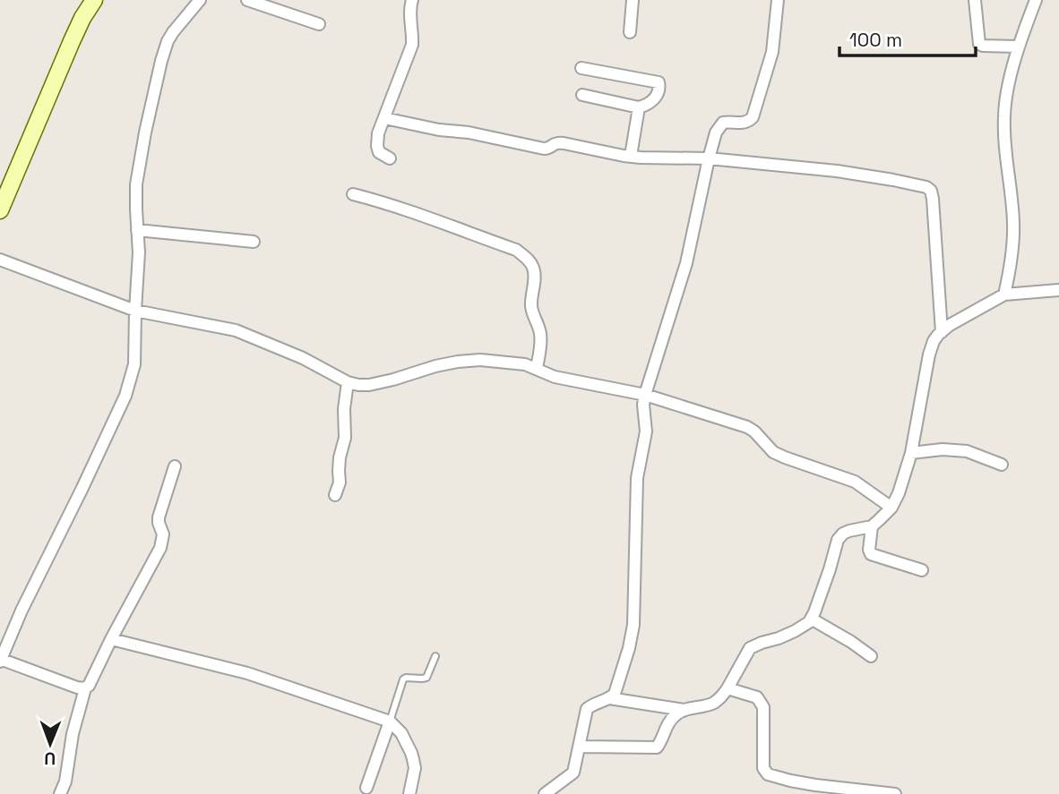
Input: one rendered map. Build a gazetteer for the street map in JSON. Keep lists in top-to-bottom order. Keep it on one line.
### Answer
{"scale_bar":"100 m","north":"bottom"}
